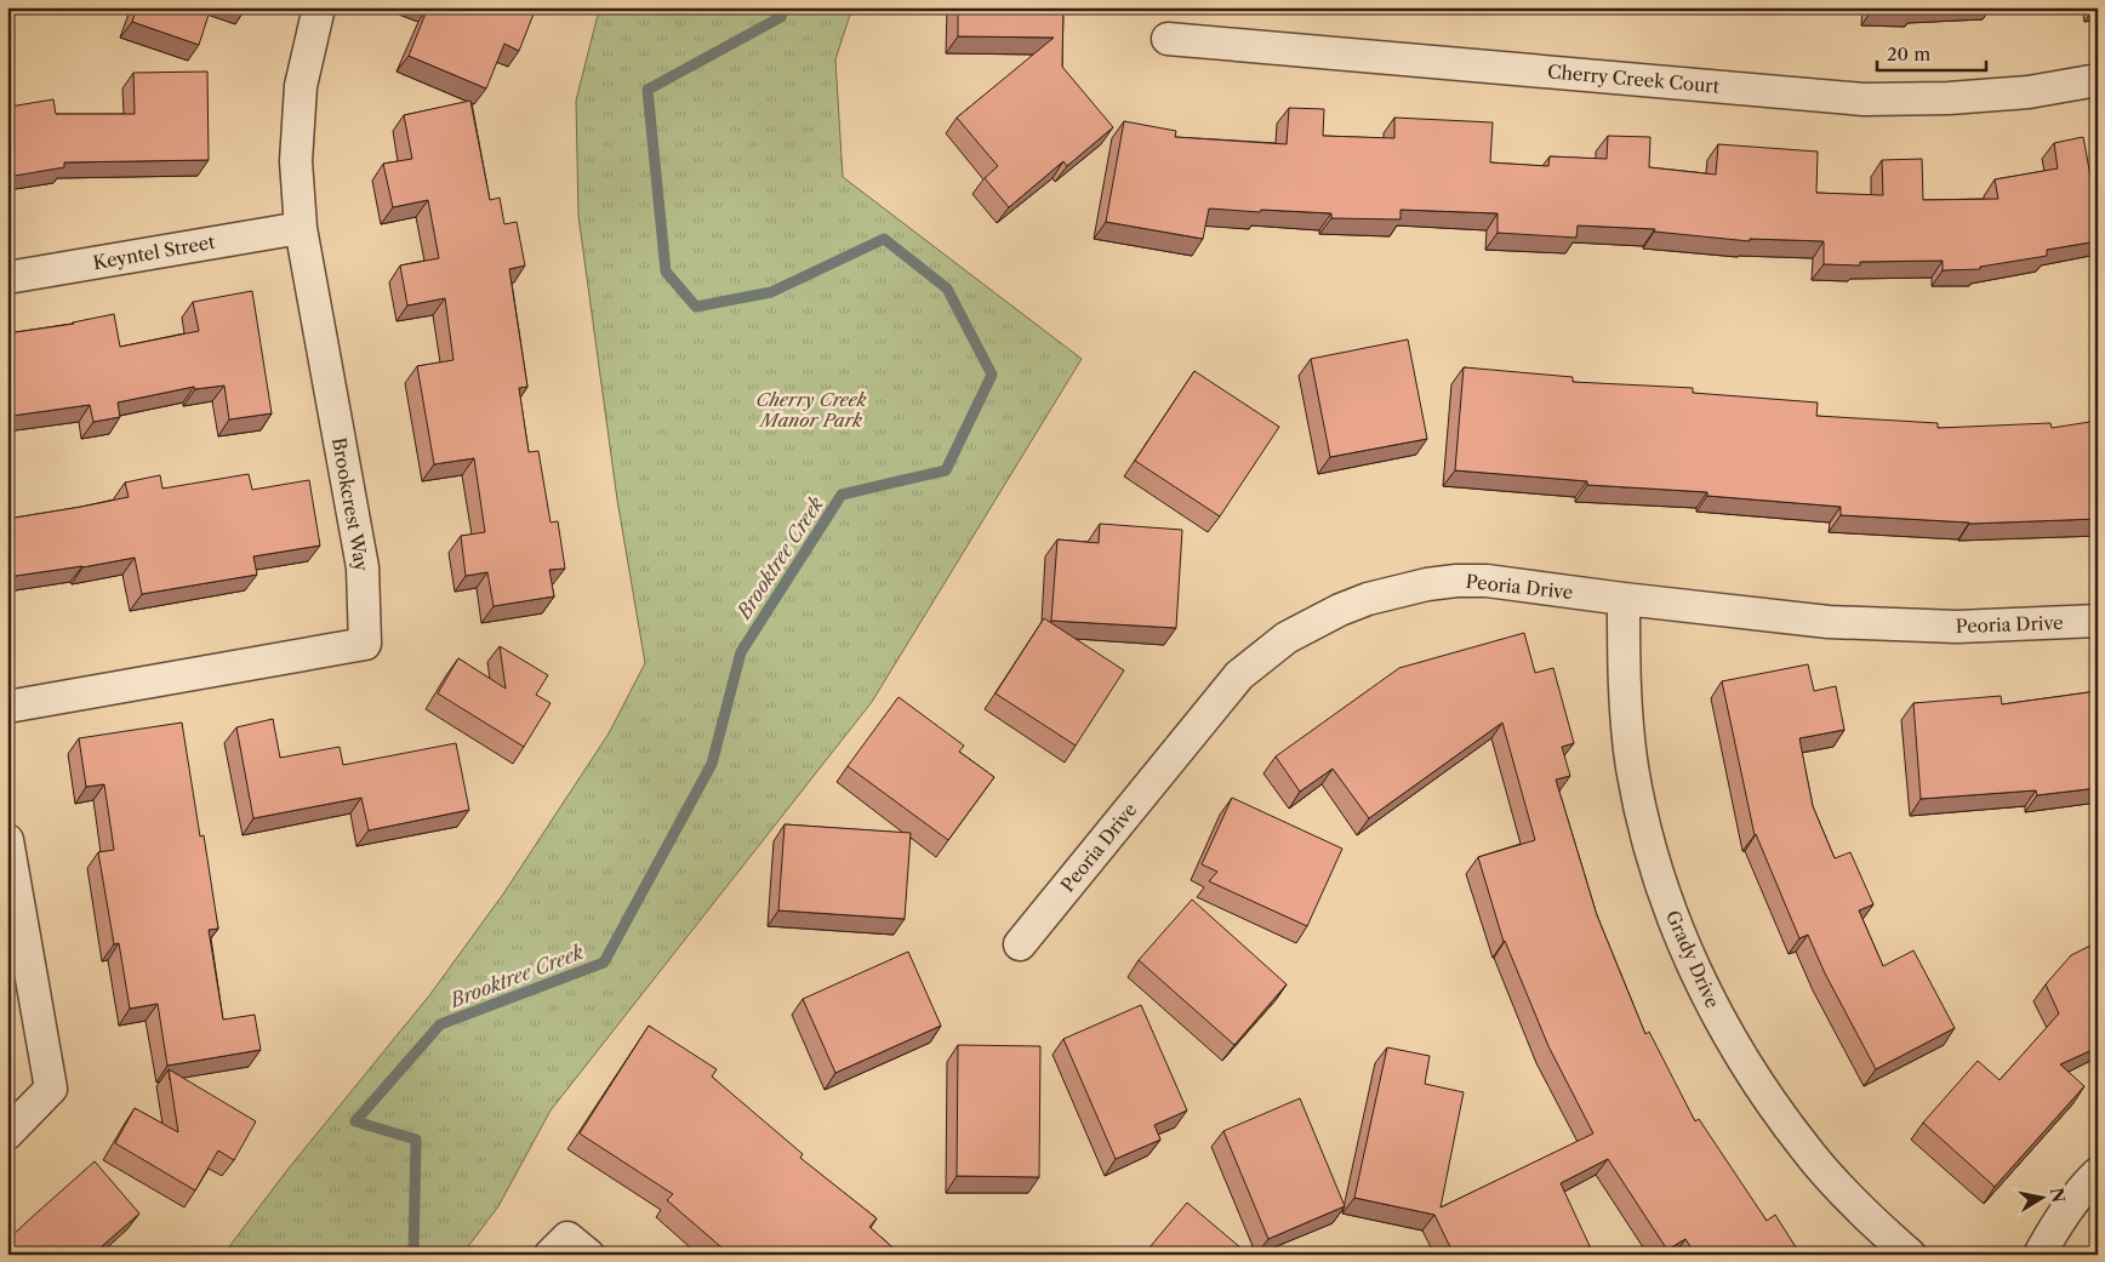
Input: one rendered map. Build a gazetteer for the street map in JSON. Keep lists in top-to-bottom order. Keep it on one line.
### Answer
{"streets":{"street":["Cherry Creek Court","Keyntel Street","Brookcrest Way","Peoria Drive","Grady Drive"]},"crossings":[["Keyntel Street","Brookcrest Way"],["Peoria Drive","Grady Drive"]],"water":["Brooktree Creek"],"parks":["Cherry Creek Manor Park"],"scale_bar":"20 m","north":"right"}
